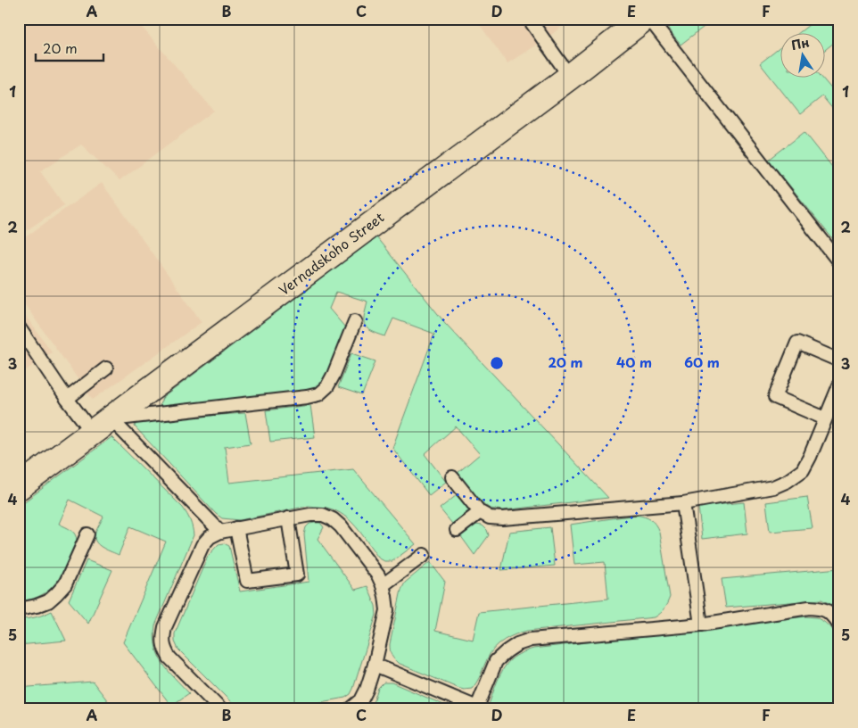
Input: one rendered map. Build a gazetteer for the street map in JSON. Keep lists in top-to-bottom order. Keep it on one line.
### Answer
{"streets":{"street":["Vernadskoho Street"]},"scale_bar":"20 m","north":"top","grid":{"columns":["A","B","C","D","E","F"],"rows":["1","2","3","4","5"]},"rings":["20 m","40 m","60 m"]}
